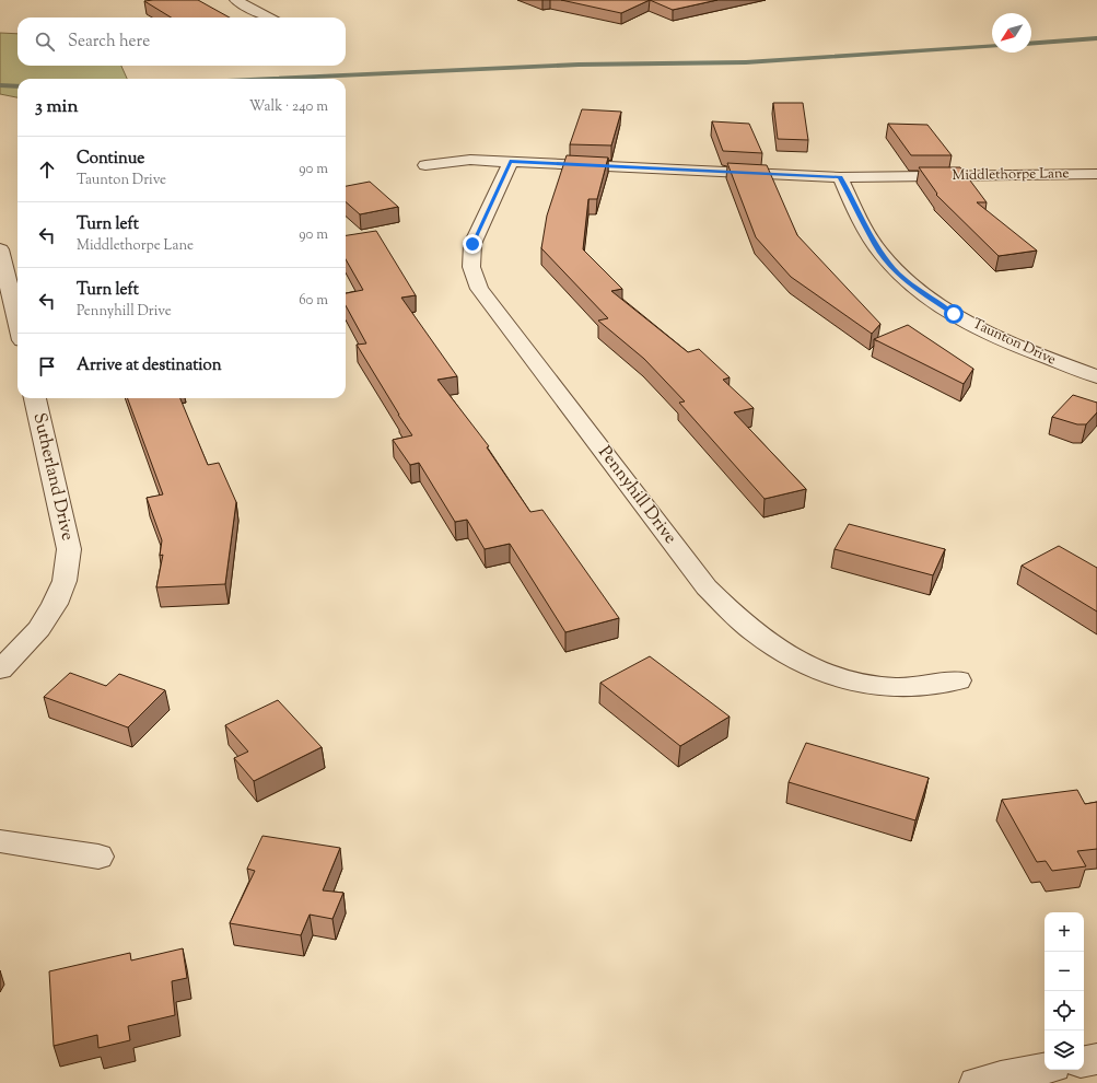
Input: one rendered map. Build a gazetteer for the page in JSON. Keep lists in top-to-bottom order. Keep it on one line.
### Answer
{"streets":{"street":["Middlethorpe Lane","Taunton Drive","Sutherland Drive","Pennyhill Drive"]},"crossings":[["Middlethorpe Lane","Taunton Drive"],["Middlethorpe Lane","Pennyhill Drive"]],"north":"bottom left","page":{"search":"Search here","heading":["3 min","Walk · 240 m"],"list":[["Continue","Taunton Drive","90 m"],["Turn left","Middlethorpe Lane","90 m"],["Turn left","Pennyhill Drive","60 m"],"Arrive at destination"],"map_buttons":["+","−"]}}
